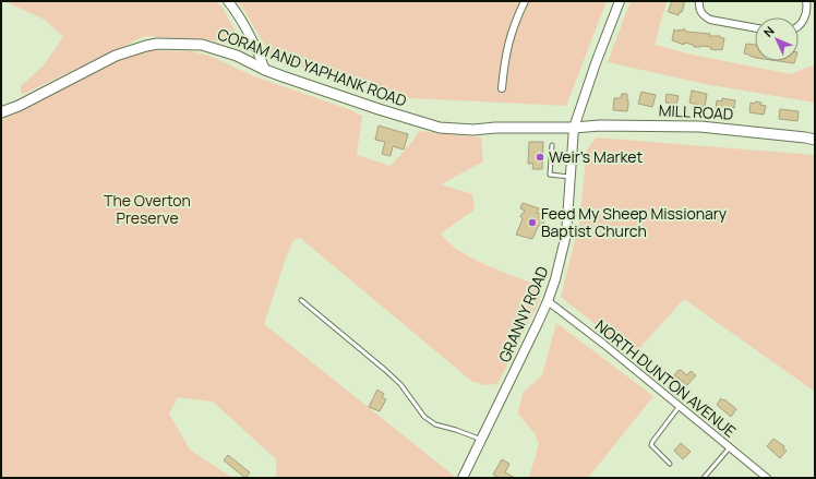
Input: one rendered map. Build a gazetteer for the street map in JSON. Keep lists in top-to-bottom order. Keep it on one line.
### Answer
{"streets":{"main road":["CORAM AND YAPHANK ROAD","MILL ROAD"],"street":["GRANNY ROAD","NORTH DUNTON AVENUE"]},"crossings":[["CORAM AND YAPHANK ROAD","MILL ROAD"],["CORAM AND YAPHANK ROAD","GRANNY ROAD"],["MILL ROAD","GRANNY ROAD"],["GRANNY ROAD","NORTH DUNTON AVENUE"]],"parks":["The Overton Preserve"],"places":["Weir's Market","Feed My Sheep Missionary Baptist Church"],"north":"top left"}
